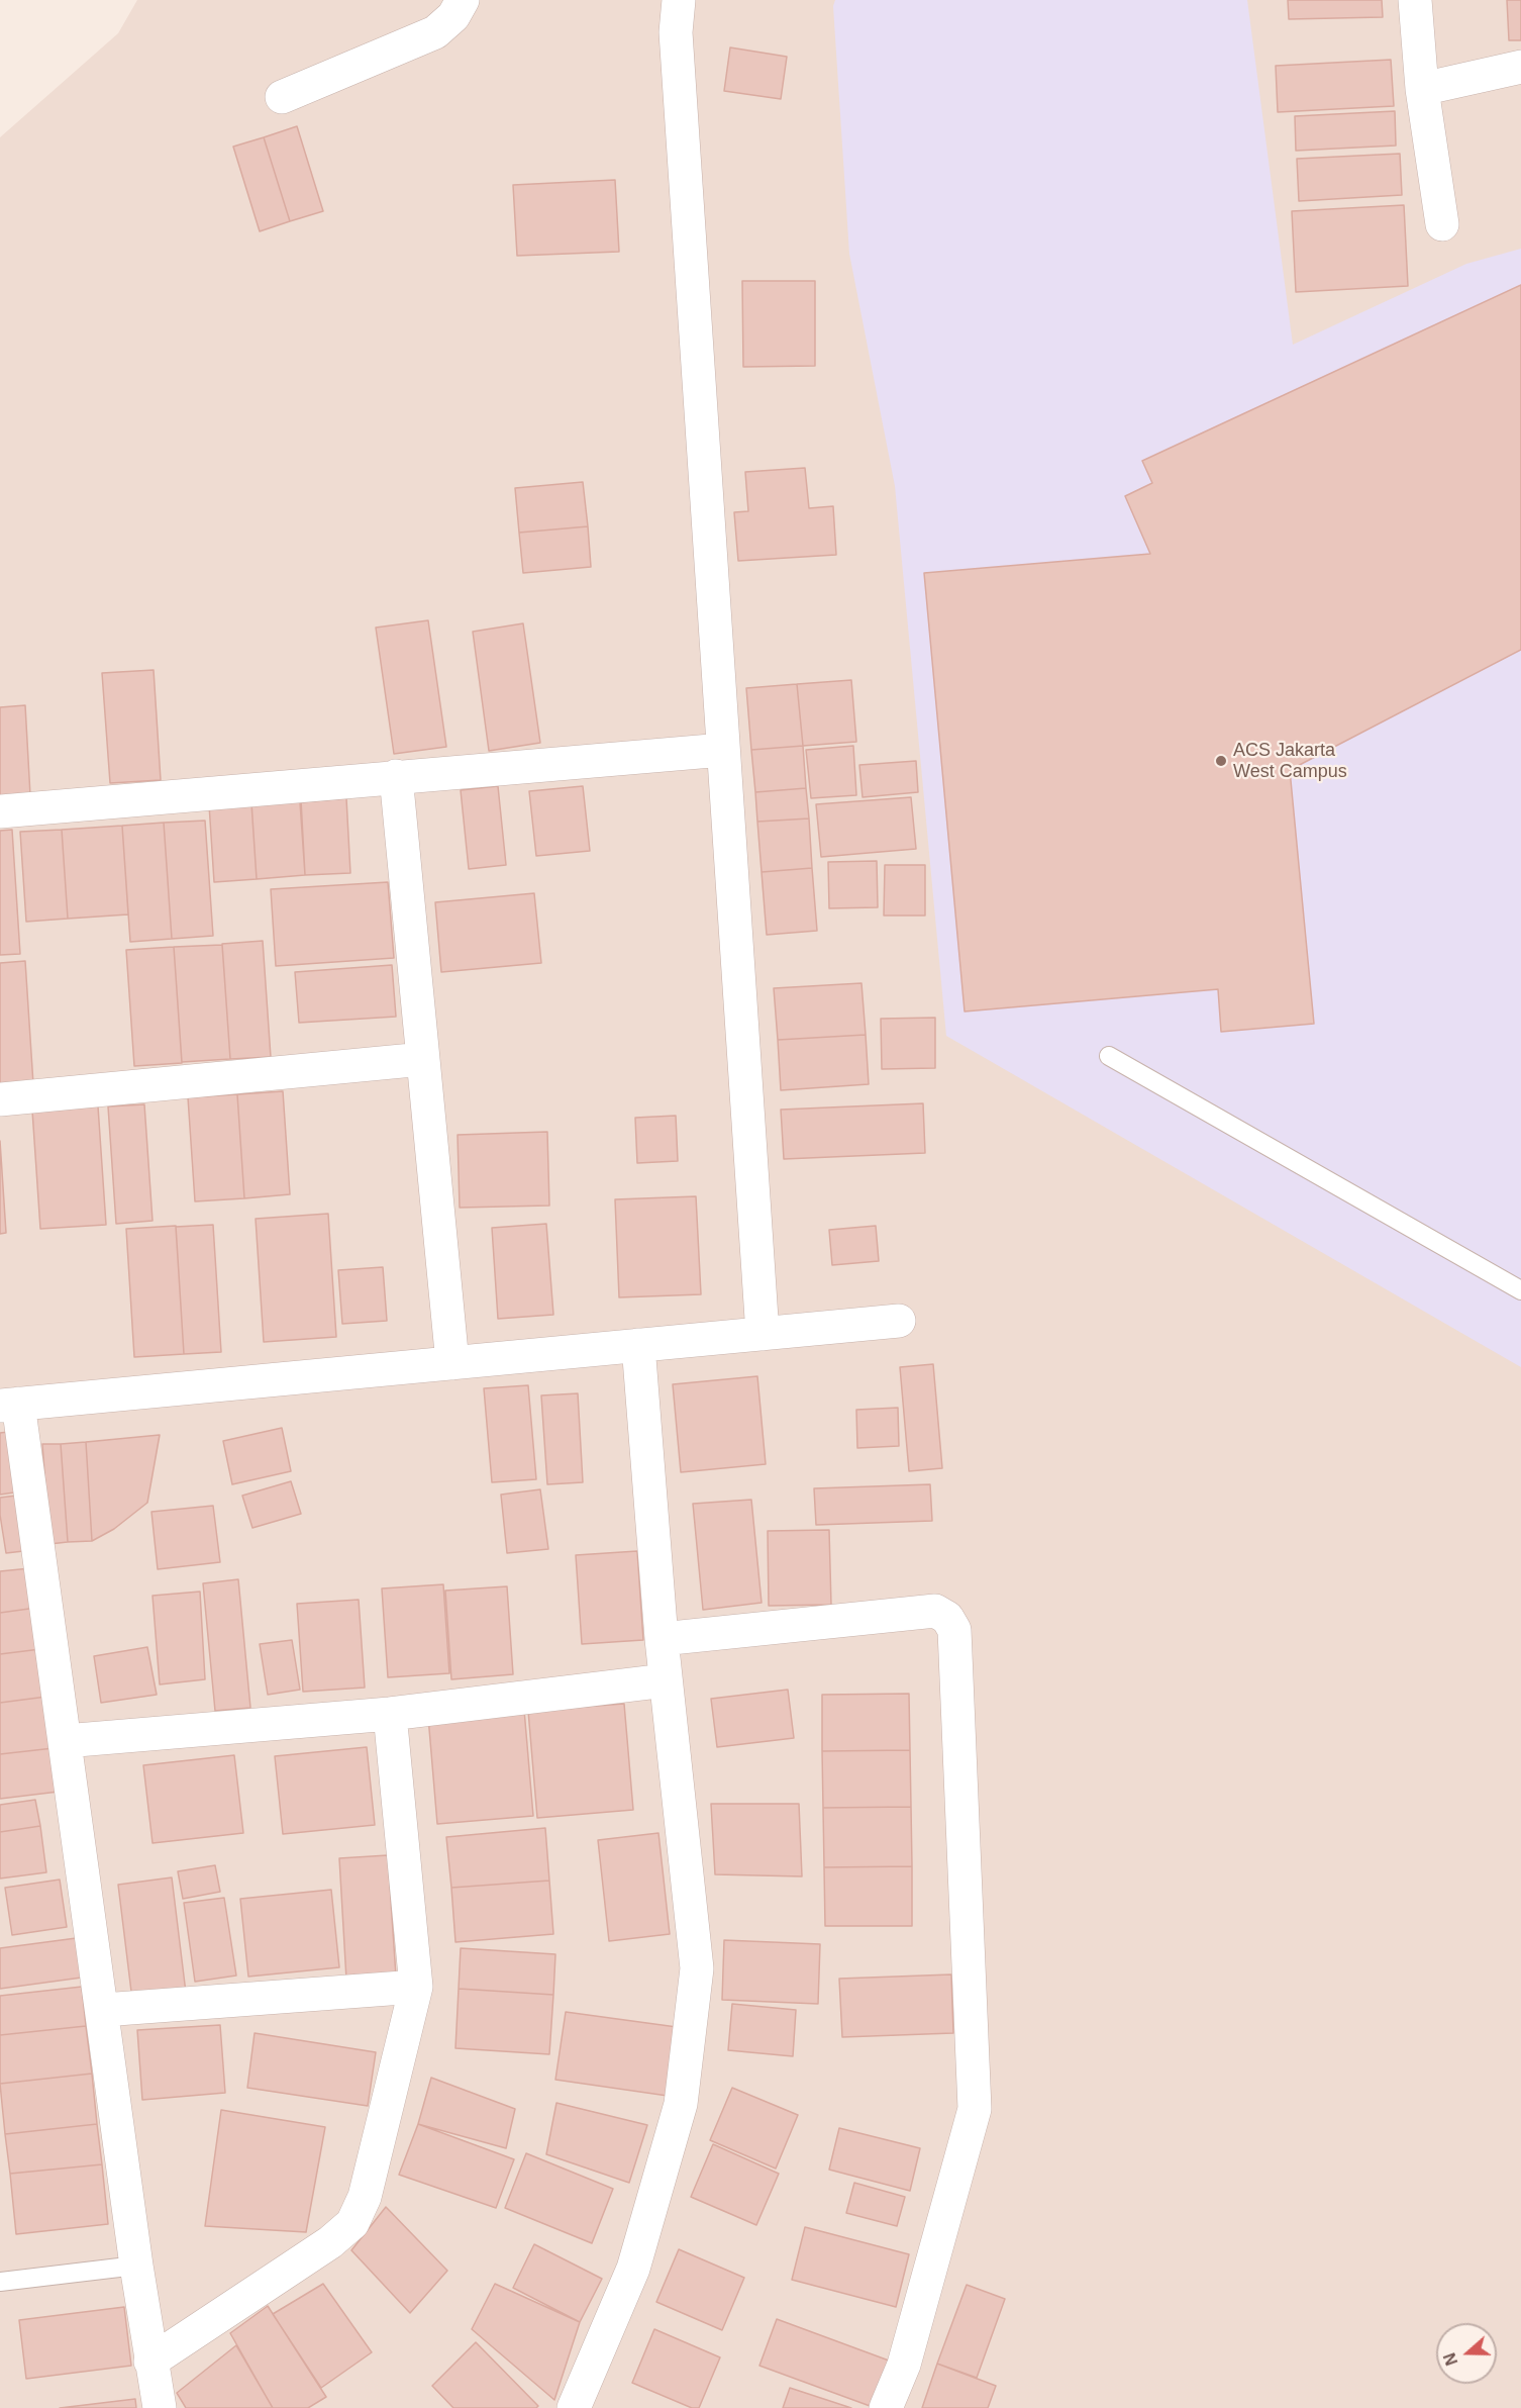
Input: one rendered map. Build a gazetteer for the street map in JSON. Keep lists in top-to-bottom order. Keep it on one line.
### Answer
{"places":["ACS Jakarta West Campus"],"north":"left"}
